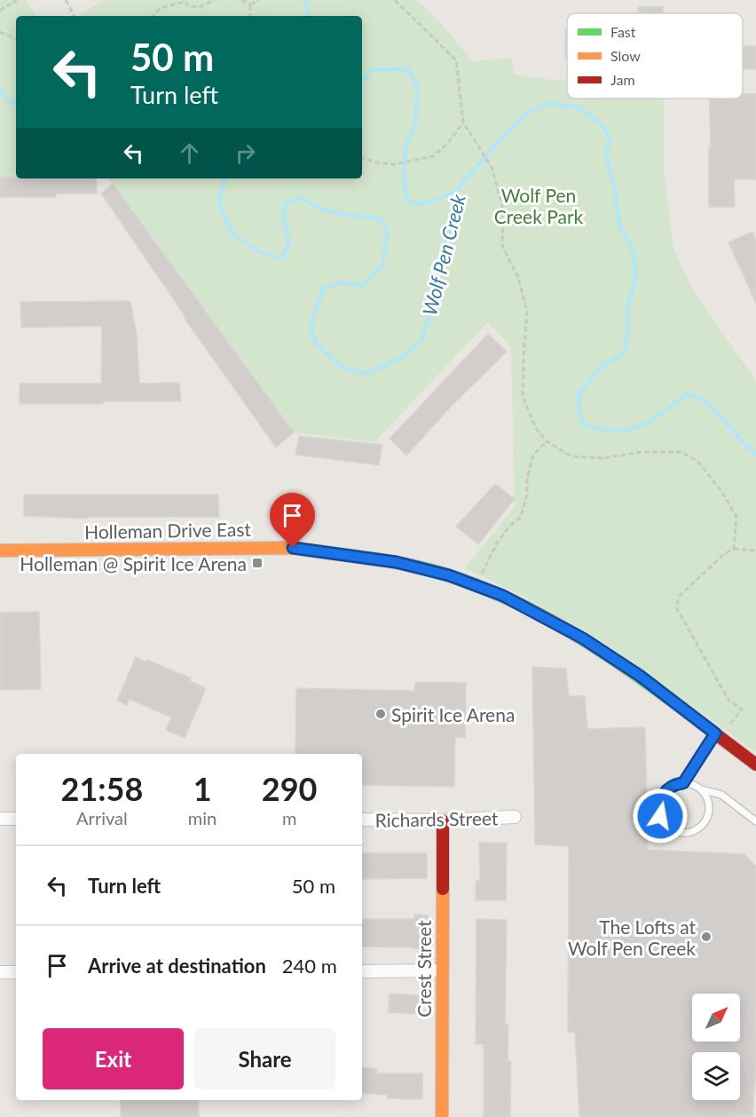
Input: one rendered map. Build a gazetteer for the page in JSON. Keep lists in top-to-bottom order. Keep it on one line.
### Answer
{"streets":{"street":["Holleman Drive East","Richards Street","Crest Street"]},"crossings":[["Richards Street","Crest Street"]],"water":["Wolf Pen Creek"],"parks":["Wolf Pen Creek Park"],"places":{"transit":["Holleman @ Spirit Ice Arena"],"other":["Spirit Ice Arena","The Lofts at Wolf Pen Creek"]},"legend":["Fast","Slow","Jam"],"north":"top right","page":{"turn":["50 m","Turn left"],"eta":["21:58","Arrival","1","min","290","m"],"list":[{"name":"Turn left","value":"50 m"},{"name":"Arrive at destination","value":"240 m"}],"buttons":["Exit","Share"]}}
